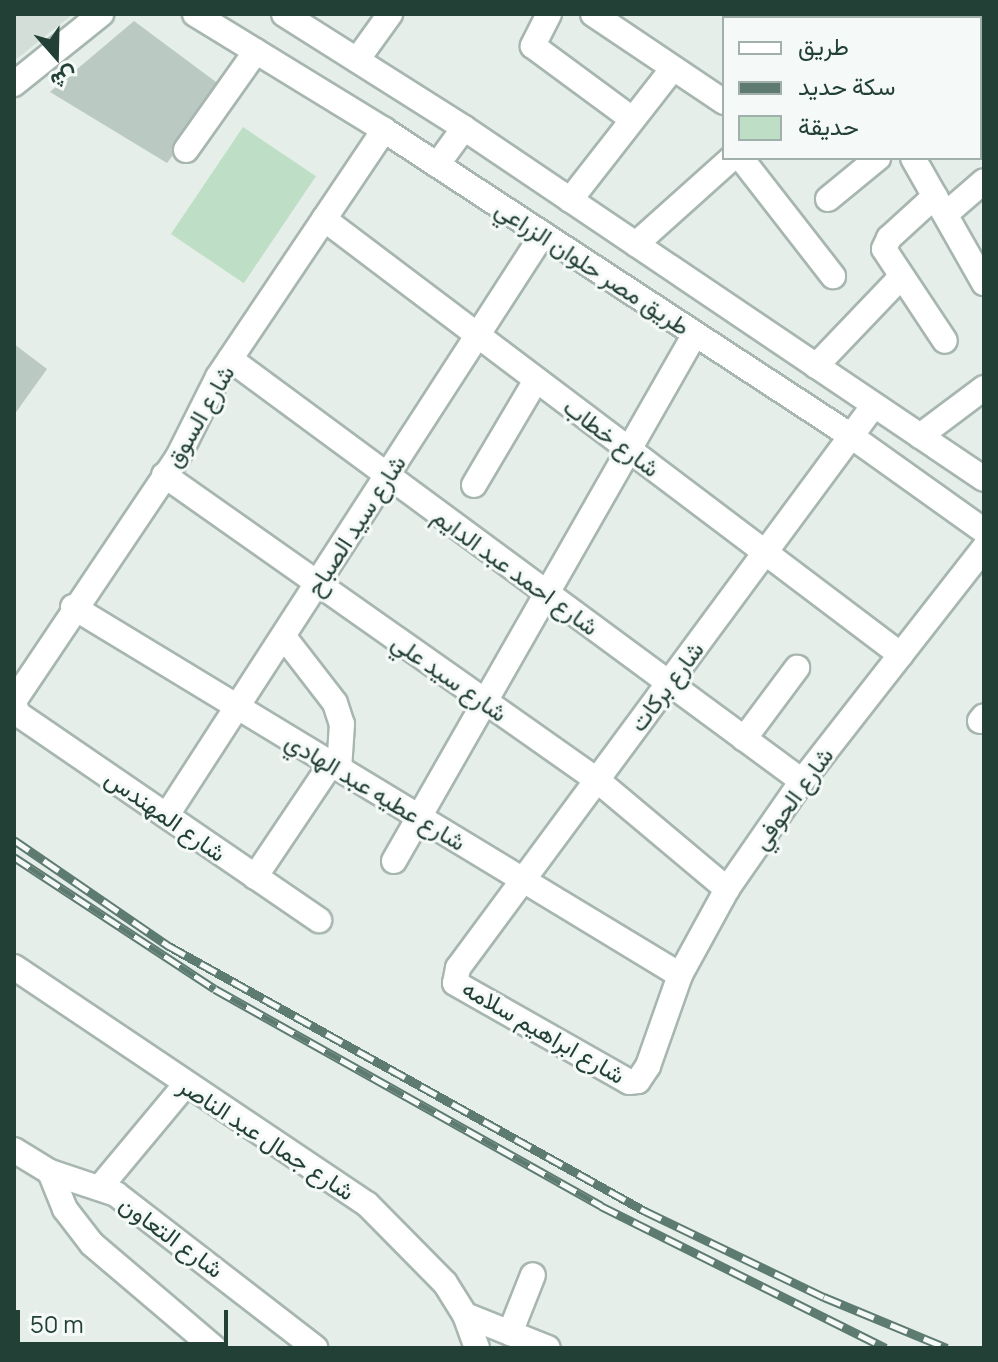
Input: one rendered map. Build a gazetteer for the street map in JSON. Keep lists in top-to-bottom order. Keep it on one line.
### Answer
{"streets":{"street":["طريق مصر حلوان الزراعي","شارع السوق","شارع خطاب","شارع سيد الصباح","شارع احمد عبد الدايم","شارع سيد علي","شارع بركات","شارع عطيه عبد الهادي","شارع الحوفي","شارع المهندس","شارع ابراهيم سلامه","شارع جمال عبد الناصر","شارع التعاون"]},"crossings":[["طريق مصر حلوان الزراعي","شارع السوق"],["طريق مصر حلوان الزراعي","شارع سيد الصباح"],["طريق مصر حلوان الزراعي","شارع بركات"],["شارع السوق","شارع خطاب"],["شارع السوق","شارع احمد عبد الدايم"],["شارع السوق","شارع سيد علي"],["شارع السوق","شارع عطيه عبد الهادي"],["شارع السوق","شارع المهندس"],["شارع خطاب","شارع سيد الصباح"],["شارع خطاب","شارع بركات"],["شارع خطاب","شارع الحوفي"],["شارع سيد الصباح","شارع احمد عبد الدايم"],["شارع سيد الصباح","شارع سيد علي"],["شارع سيد الصباح","شارع عطيه عبد الهادي"],["شارع سيد الصباح","شارع المهندس"],["شارع احمد عبد الدايم","شارع بركات"],["شارع احمد عبد الدايم","شارع الحوفي"],["شارع سيد علي","شارع بركات"],["شارع سيد علي","شارع الحوفي"],["شارع بركات","شارع عطيه عبد الهادي"],["شارع بركات","شارع ابراهيم سلامه"],["شارع عطيه عبد الهادي","شارع الحوفي"],["شارع الحوفي","شارع ابراهيم سلامه"]],"legend":["طريق","سكة حديد","حديقة"],"scale_bar":"50 m","north":"bottom"}
